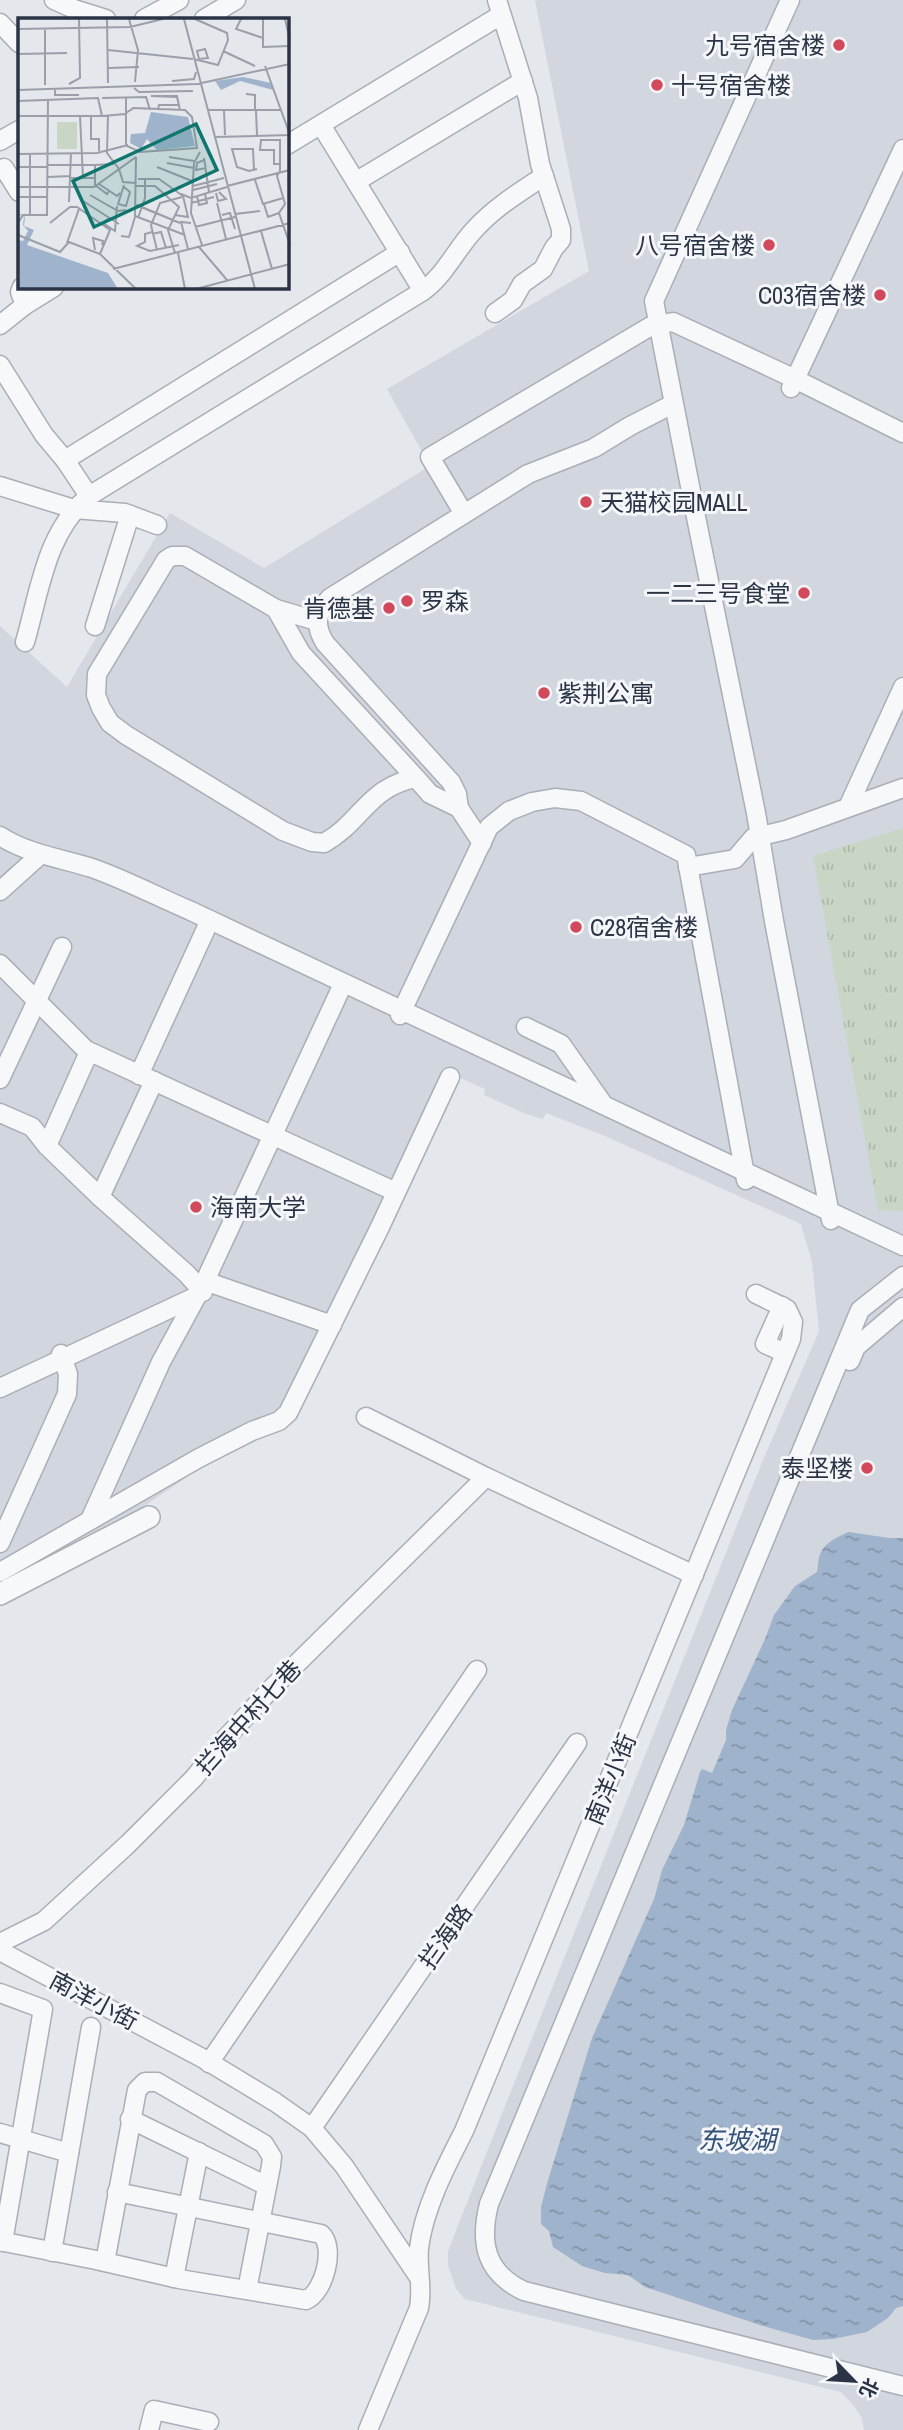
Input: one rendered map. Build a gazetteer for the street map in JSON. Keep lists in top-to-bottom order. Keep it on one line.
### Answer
{"streets":{"street":["拦海中村七巷","南洋小街","拦海路"]},"crossings":[["南洋小街","拦海路"]],"water":["东坡湖"],"places":["九号宿舍楼","十号宿舍楼","八号宿舍楼","C03宿舍楼","天猫校园MALL","一二三号食堂","罗森","肯德基","紫荆公寓","C28宿舍楼","海南大学","泰坚楼"],"north":"bottom right"}
